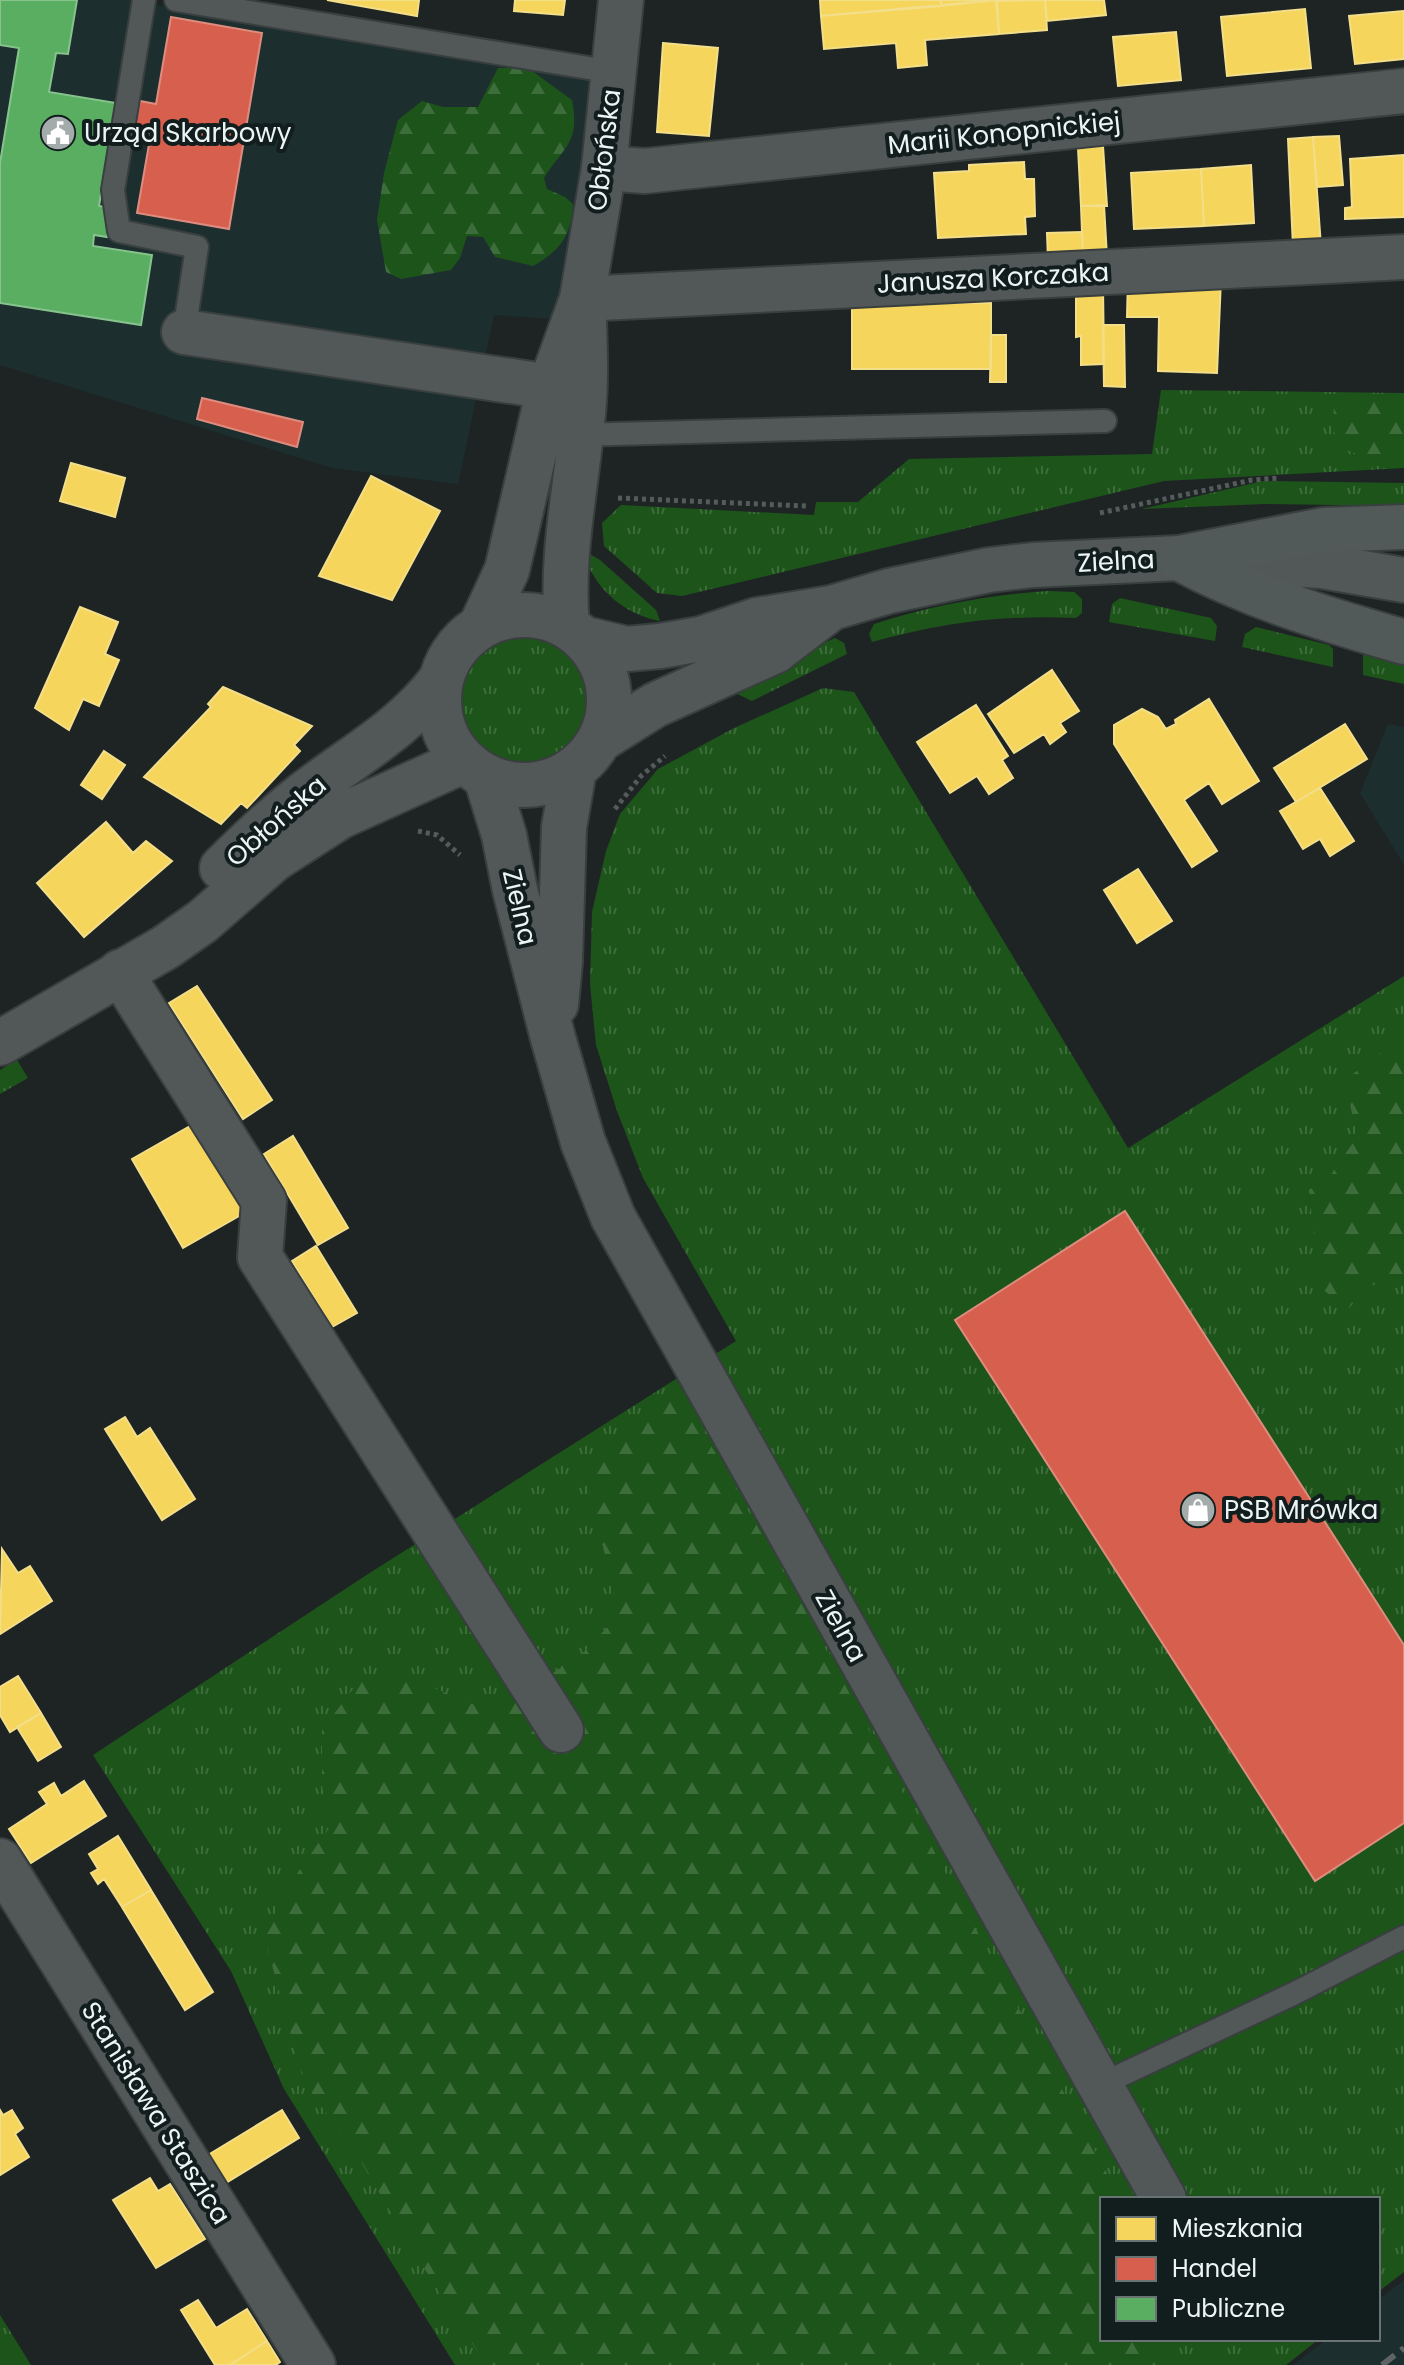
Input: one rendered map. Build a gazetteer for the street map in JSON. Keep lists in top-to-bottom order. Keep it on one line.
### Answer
{"streets":{"street":["Marii Konopnickiej","Obłońska","Janusza Korczaka","Zielna","Stanisława Staszica"]},"crossings":[["Marii Konopnickiej","Obłońska"],["Obłońska","Janusza Korczaka"],["Obłońska","Zielna"]],"places":{"public building":["Urząd Skarbowy"],"shop":["PSB Mrówka"]},"legend":["Mieszkania","Handel","Publiczne"]}
